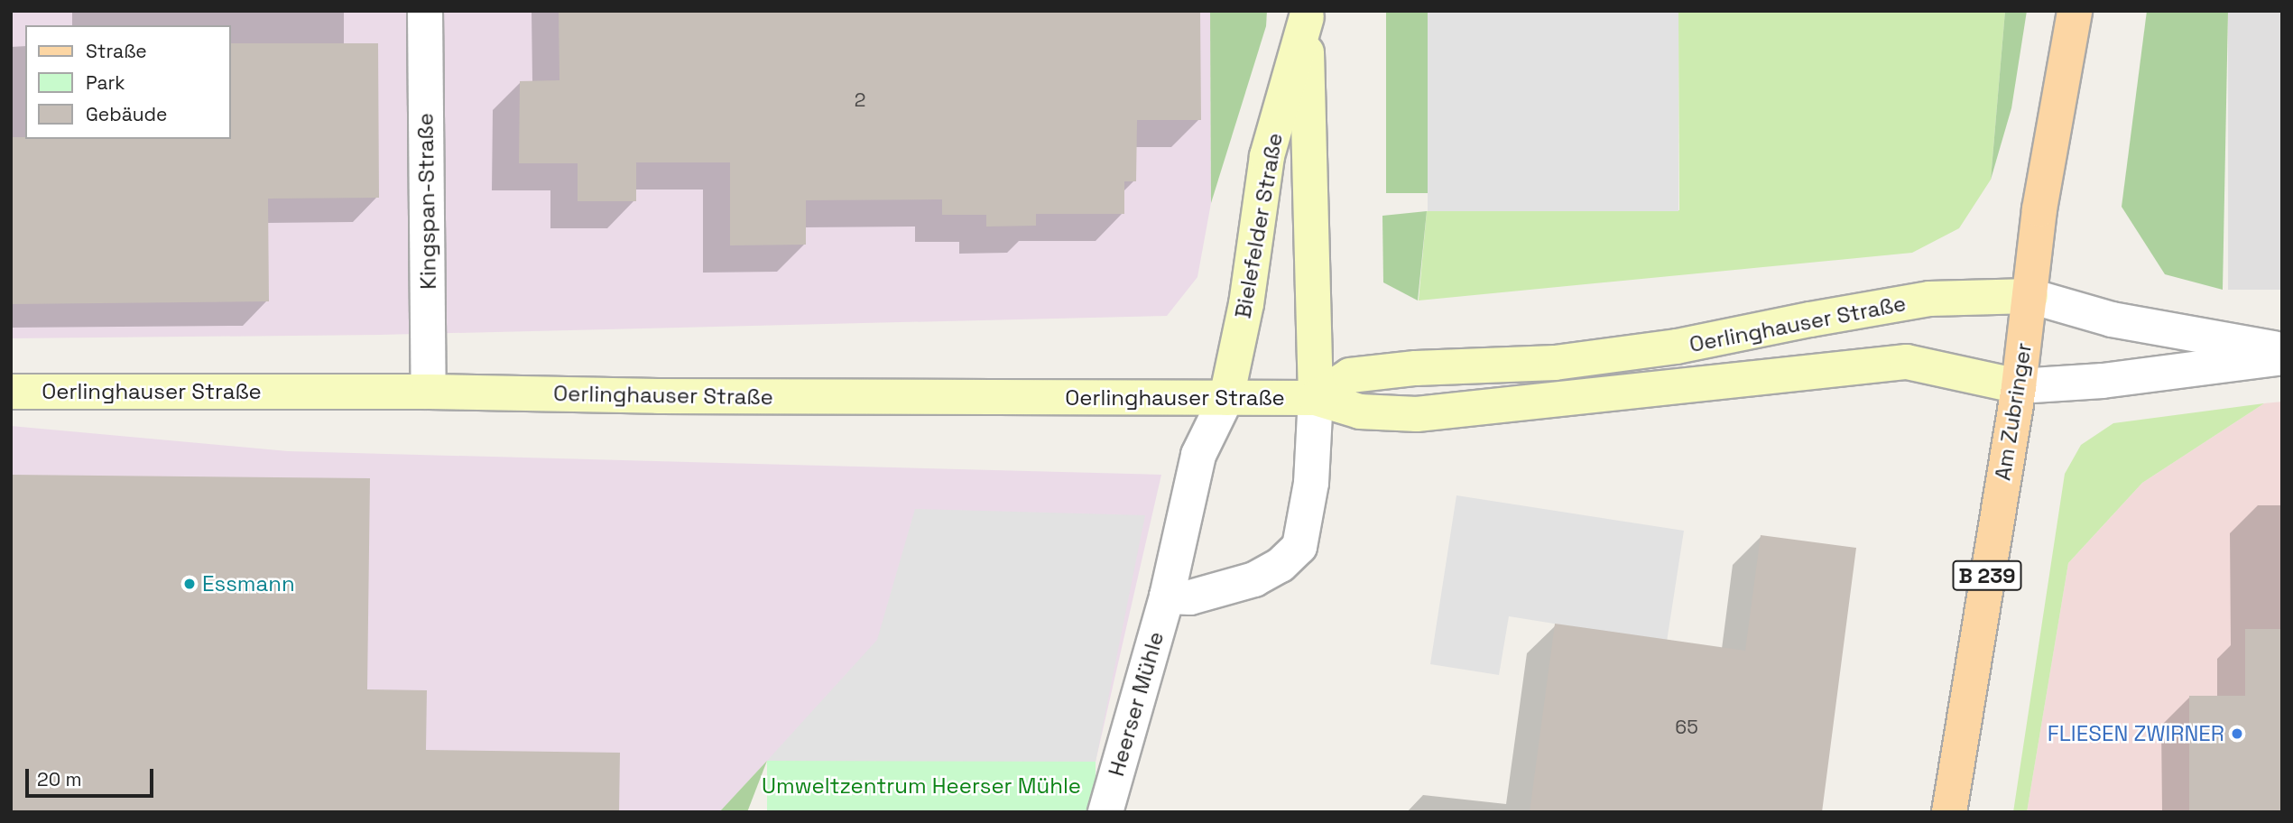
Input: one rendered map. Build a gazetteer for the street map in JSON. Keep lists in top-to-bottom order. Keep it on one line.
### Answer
{"streets":{"main road":["Bielefelder Straße","Oerlinghauser Straße","Am Zubringer","B 239"],"street":["Kingspan-Straße","Heerser Mühle"]},"crossings":[["Kingspan-Straße","Oerlinghauser Straße"],["Bielefelder Straße","Oerlinghauser Straße"],["Bielefelder Straße","Heerser Mühle"],["Oerlinghauser Straße","Am Zubringer"],["Oerlinghauser Straße","Heerser Mühle"]],"parks":["Umweltzentrum Heerser Mühle"],"places":["Essmann","FLIESEN ZWIRNER"],"house_numbers":["2","65"],"legend":["Straße","Park","Gebäude"],"scale_bar":"20 m"}
